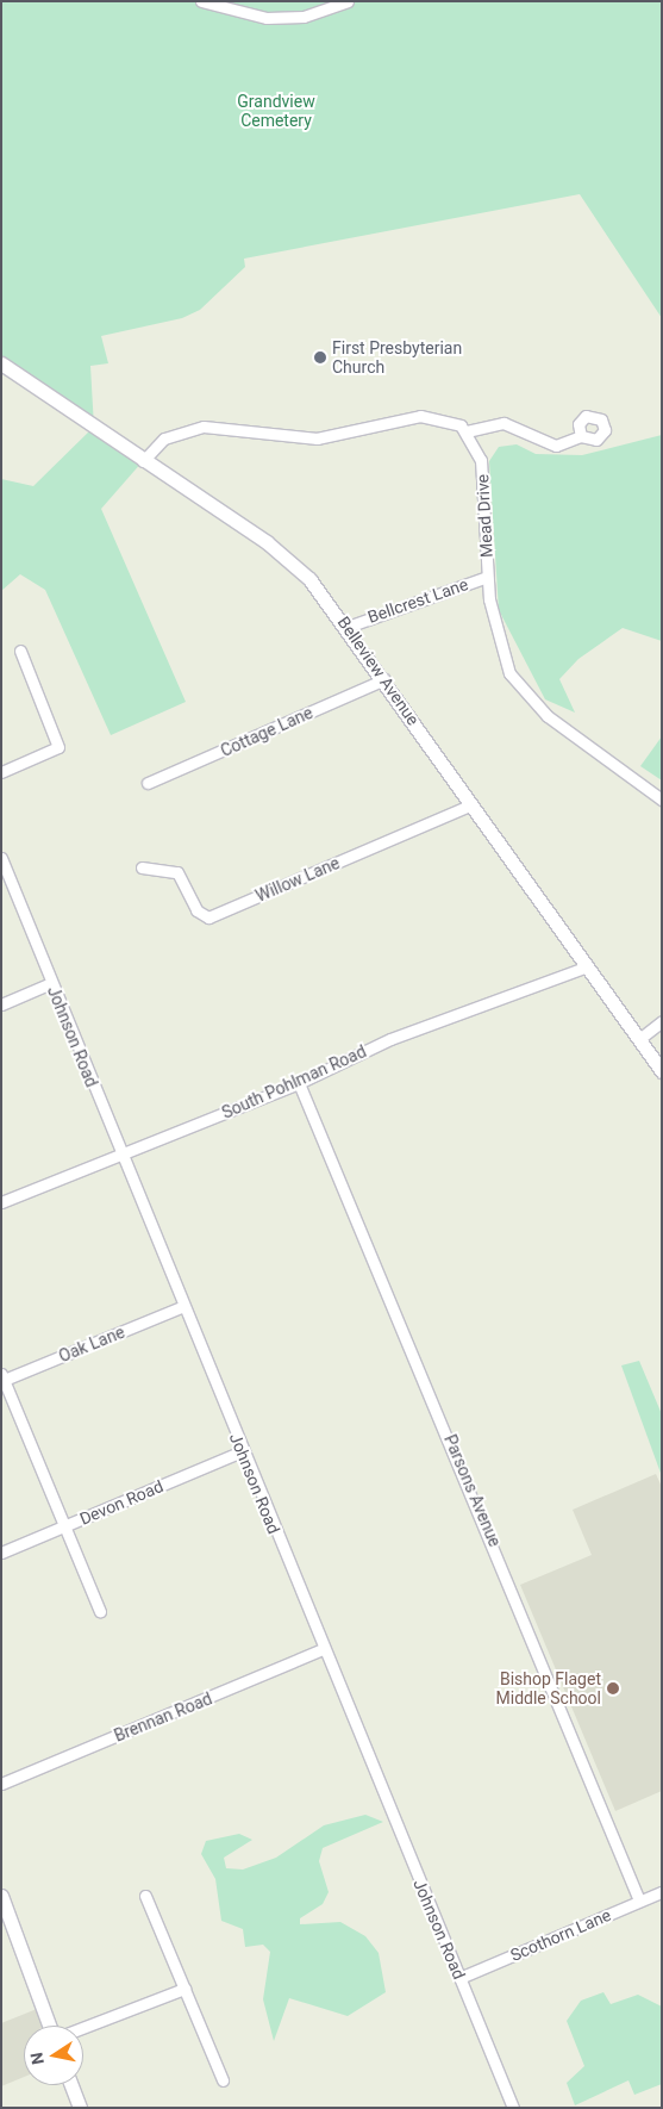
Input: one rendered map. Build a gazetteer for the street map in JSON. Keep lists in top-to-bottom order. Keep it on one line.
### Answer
{"streets":{"street":["Mead Drive","Bellcrest Lane","Belleview Avenue","Cottage Lane","Willow Lane","Johnson Road","South Pohlman Road","Oak Lane","Parsons Avenue","Devon Road","Brennan Road","Scothorn Lane"]},"crossings":[["Mead Drive","Bellcrest Lane"],["Bellcrest Lane","Belleview Avenue"],["Belleview Avenue","Cottage Lane"],["Belleview Avenue","Willow Lane"],["Belleview Avenue","South Pohlman Road"],["Johnson Road","South Pohlman Road"],["Johnson Road","Oak Lane"],["Johnson Road","Devon Road"],["Johnson Road","Brennan Road"],["Johnson Road","Scothorn Lane"],["South Pohlman Road","Parsons Avenue"],["Parsons Avenue","Scothorn Lane"]],"parks":["Grandview Cemetery"],"places":["First Presbyterian Church","Bishop Flaget Middle School"],"north":"left"}
